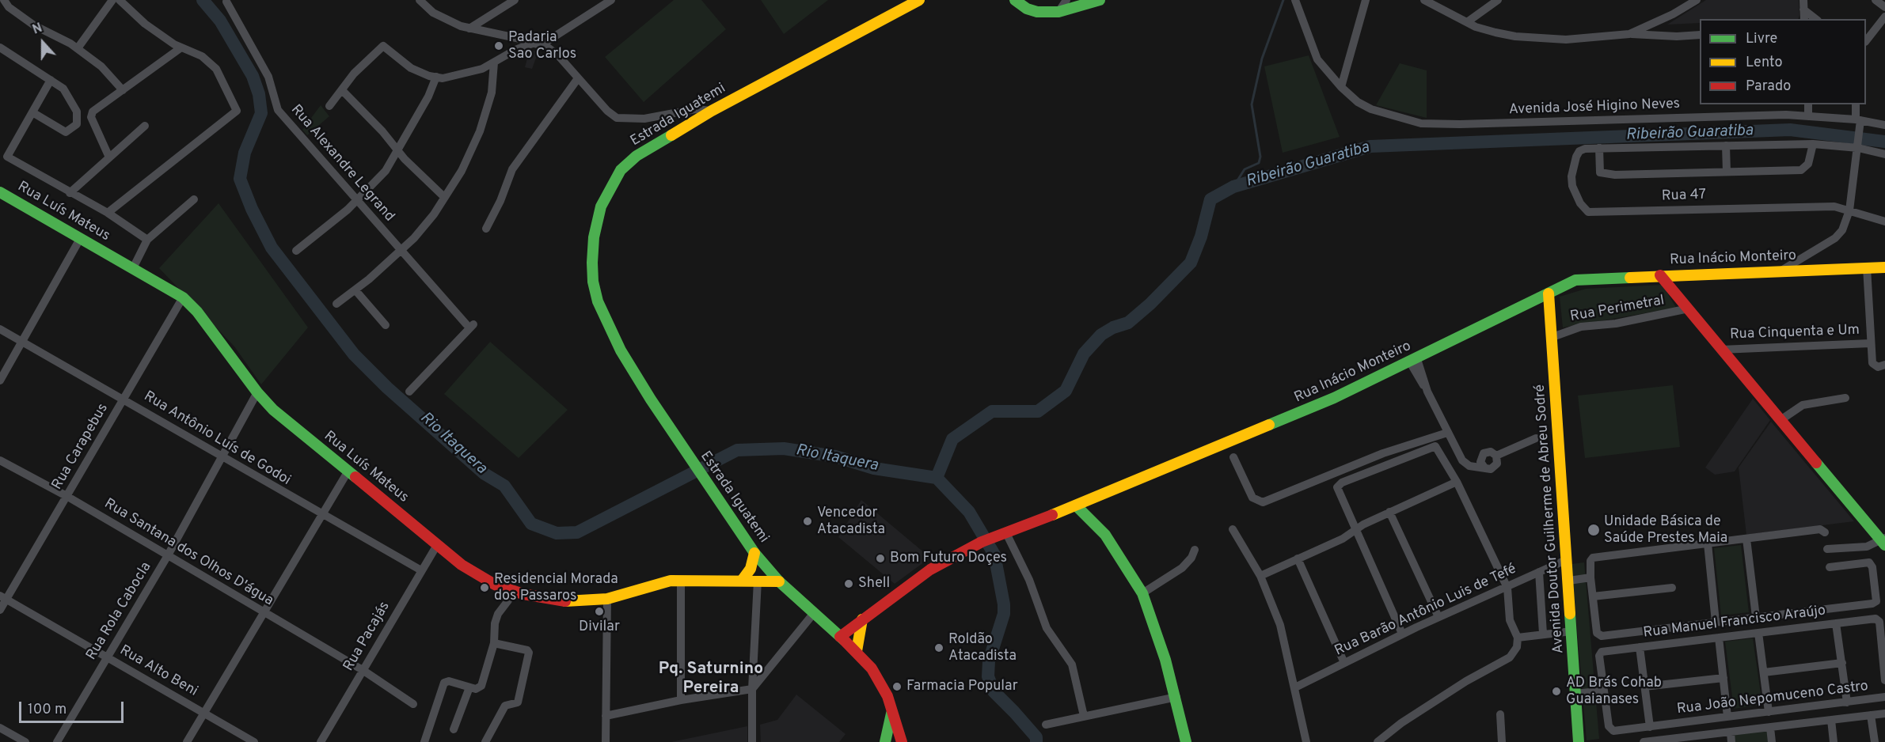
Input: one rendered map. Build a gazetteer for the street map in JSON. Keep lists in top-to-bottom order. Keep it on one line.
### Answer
{"streets":{"street":["Avenida José Higino Neves","Estrada Iguatemi","Rua Alexandre Legrand","Rua 47","Rua Luís Mateus","Rua Inácio Monteiro","Rua Perimetral","Rua Cinquenta e Um","Rua Antônio Luís de Godoi","Rua Carapebus","Avenida Doutor Guilherme de Abreu Sodré","Rua Santana dos Olhos D'água","Rua Barão Antônio Luis de Tefé","Rua Rola Cabocla","Rua Manuel Francisco Araújo","Rua Pacajás","Rua Alto Beni","Rua João Nepomuceno Castro"]},"crossings":[["Estrada Iguatemi","Rua Luís Mateus"],["Estrada Iguatemi","Rua Inácio Monteiro"],["Rua Luís Mateus","Rua Carapebus"],["Rua Luís Mateus","Rua Rola Cabocla"],["Rua Luís Mateus","Rua Pacajás"],["Rua Inácio Monteiro","Avenida Doutor Guilherme de Abreu Sodré"],["Rua Perimetral","Avenida Doutor Guilherme de Abreu Sodré"],["Rua Antônio Luís de Godoi","Rua Carapebus"],["Rua Antônio Luís de Godoi","Rua Rola Cabocla"],["Rua Antônio Luís de Godoi","Rua Pacajás"],["Rua Carapebus","Rua Santana dos Olhos D'água"],["Rua Carapebus","Rua Alto Beni"],["Avenida Doutor Guilherme de Abreu Sodré","Rua Barão Antônio Luis de Tefé"],["Rua Santana dos Olhos D'água","Rua Rola Cabocla"],["Rua Santana dos Olhos D'água","Rua Pacajás"],["Rua Rola Cabocla","Rua Alto Beni"],["Rua Manuel Francisco Araújo","Rua João Nepomuceno Castro"]],"districts":["Pq. Saturnino Pereira"],"water":["Ribeirão Guaratiba","Rio Itaquera"],"places":["Padaria Sao Carlos","Vencedor Atacadista","Unidade Básica de Saúde Prestes Maia","Bom Futuro Doçes","Shell","Residencial Morada dos Passaros","Divilar","Roldão Atacadista","Farmacia Popular","AD Brás Cohab Guaianases"],"legend":["Livre","Lento","Parado"],"scale_bar":"100 m","north":"top"}
